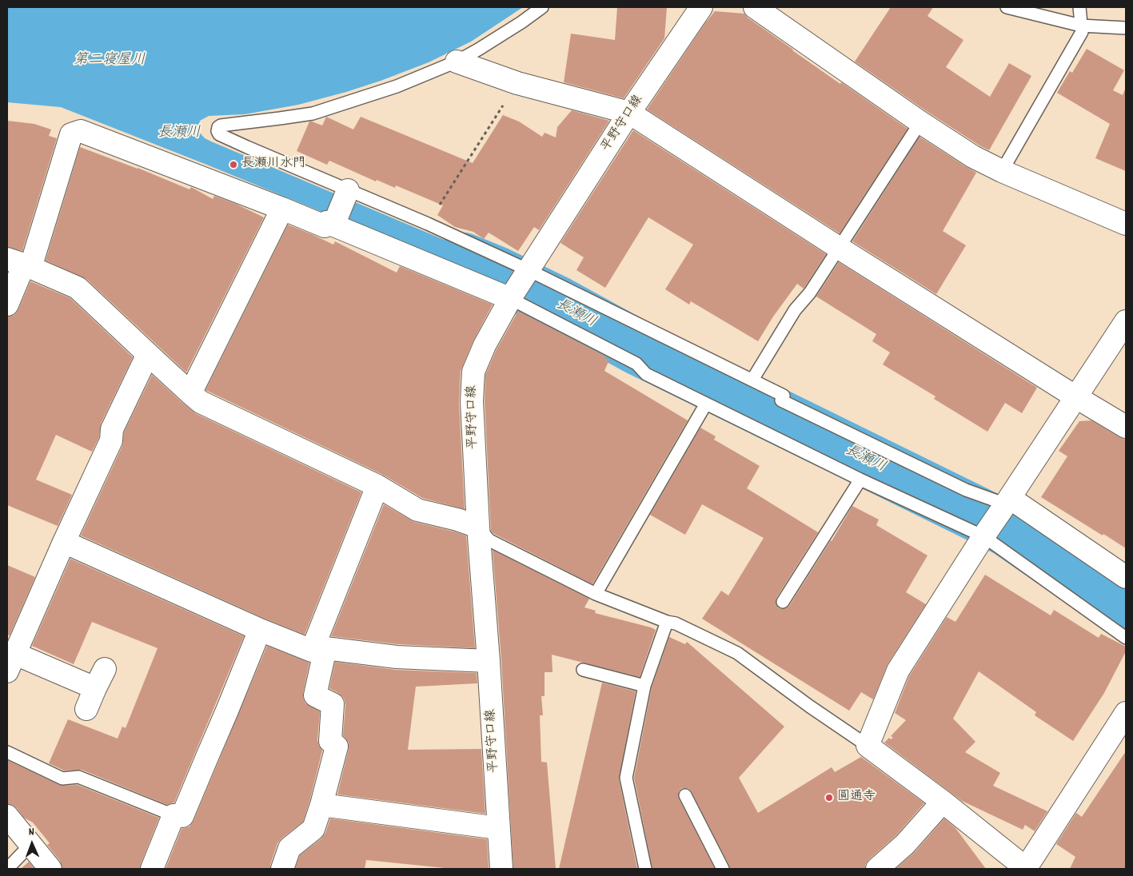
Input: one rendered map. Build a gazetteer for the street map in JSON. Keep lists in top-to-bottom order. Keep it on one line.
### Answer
{"streets":{"street":["平野守口線"]},"water":["第二寝屋川","長瀬川"],"places":["長瀬川水門","圓通寺"],"north":"top"}
